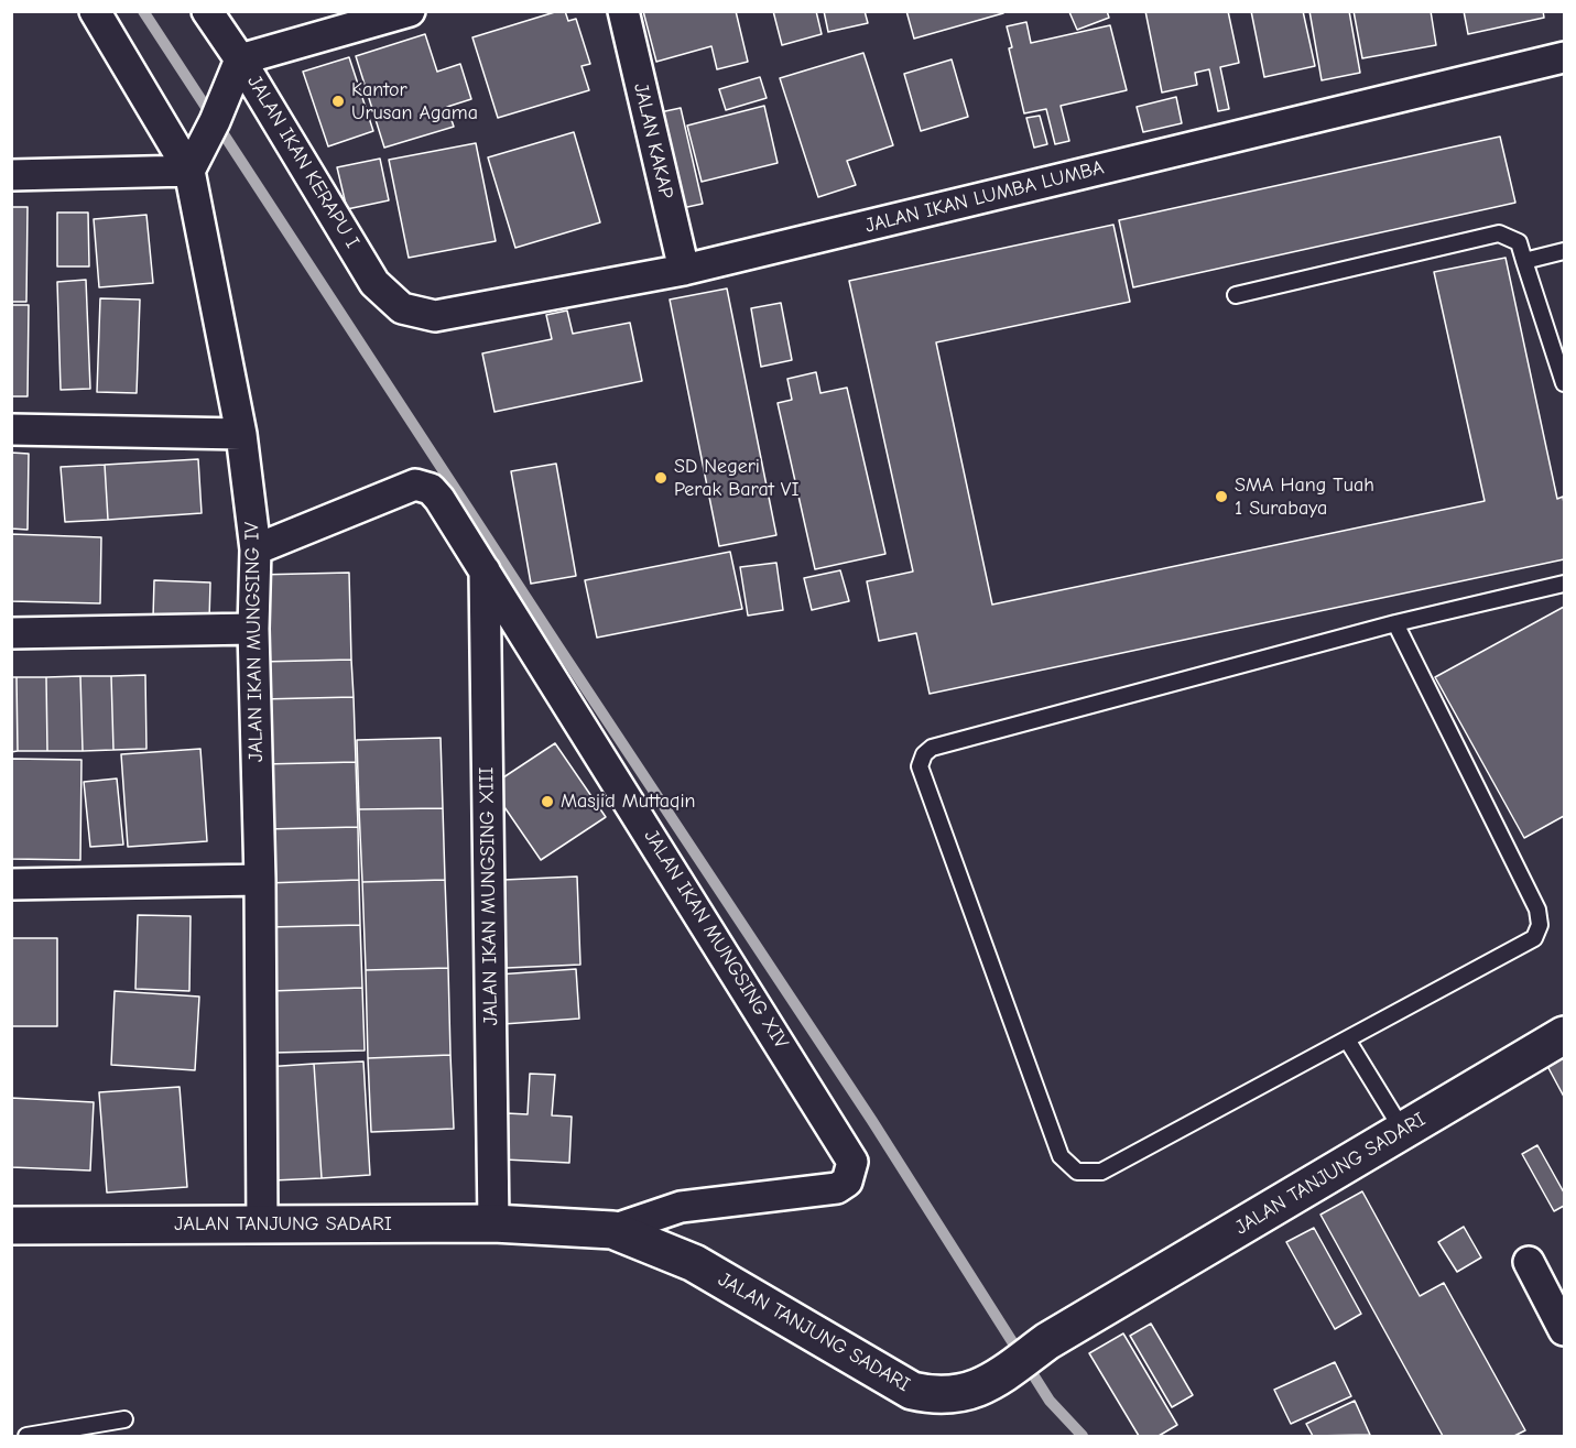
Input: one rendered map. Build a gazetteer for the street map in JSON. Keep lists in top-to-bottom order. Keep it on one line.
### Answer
{"streets":{"street":["JALAN KAKAP","JALAN IKAN KERAPU I","JALAN IKAN LUMBA LUMBA","JALAN IKAN MUNGSING IV","JALAN IKAN MUNGSING XIII","JALAN IKAN MUNGSING XIV","JALAN TANJUNG SADARI"]},"crossings":[["JALAN KAKAP","JALAN IKAN LUMBA LUMBA"],["JALAN IKAN KERAPU I","JALAN IKAN LUMBA LUMBA"],["JALAN IKAN MUNGSING IV","JALAN IKAN MUNGSING XIV"],["JALAN IKAN MUNGSING IV","JALAN TANJUNG SADARI"],["JALAN IKAN MUNGSING XIII","JALAN IKAN MUNGSING XIV"],["JALAN IKAN MUNGSING XIII","JALAN TANJUNG SADARI"],["JALAN IKAN MUNGSING XIV","JALAN TANJUNG SADARI"]],"places":["Kantor Urusan Agama","SD Negeri Perak Barat VI","SMA Hang Tuah 1 Surabaya","Masjid Muttaqin"]}
